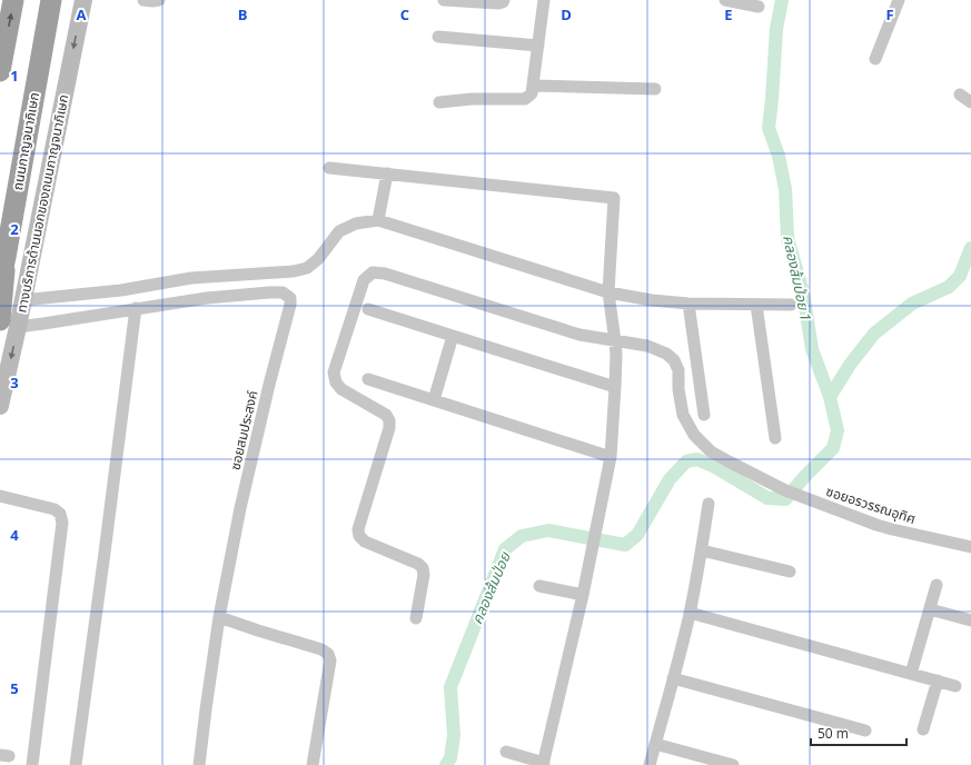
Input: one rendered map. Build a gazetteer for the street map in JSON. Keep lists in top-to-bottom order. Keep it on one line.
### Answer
{"streets":{"highway":["ถนนกาญจนาภิเษก"],"main road":["ทางบริการด้านนอกของถนนกาญจนาภิเษก"],"street":["ซอยสมประสงค์","ซอยอรวรรณอุทิศ"]},"crossings":[["ทางบริการด้านนอกของถนนกาญจนาภิเษก","ซอยสมประสงค์"]],"one_way":["ทางบริการด้านนอกของถนนกาญจนาภิเษก"],"water":["คลองส้มป่อย 1","คลองส้มป่อย"],"scale_bar":"50 m","grid":{"columns":["A","B","C","D","E","F"],"rows":["1","2","3","4","5"]}}
